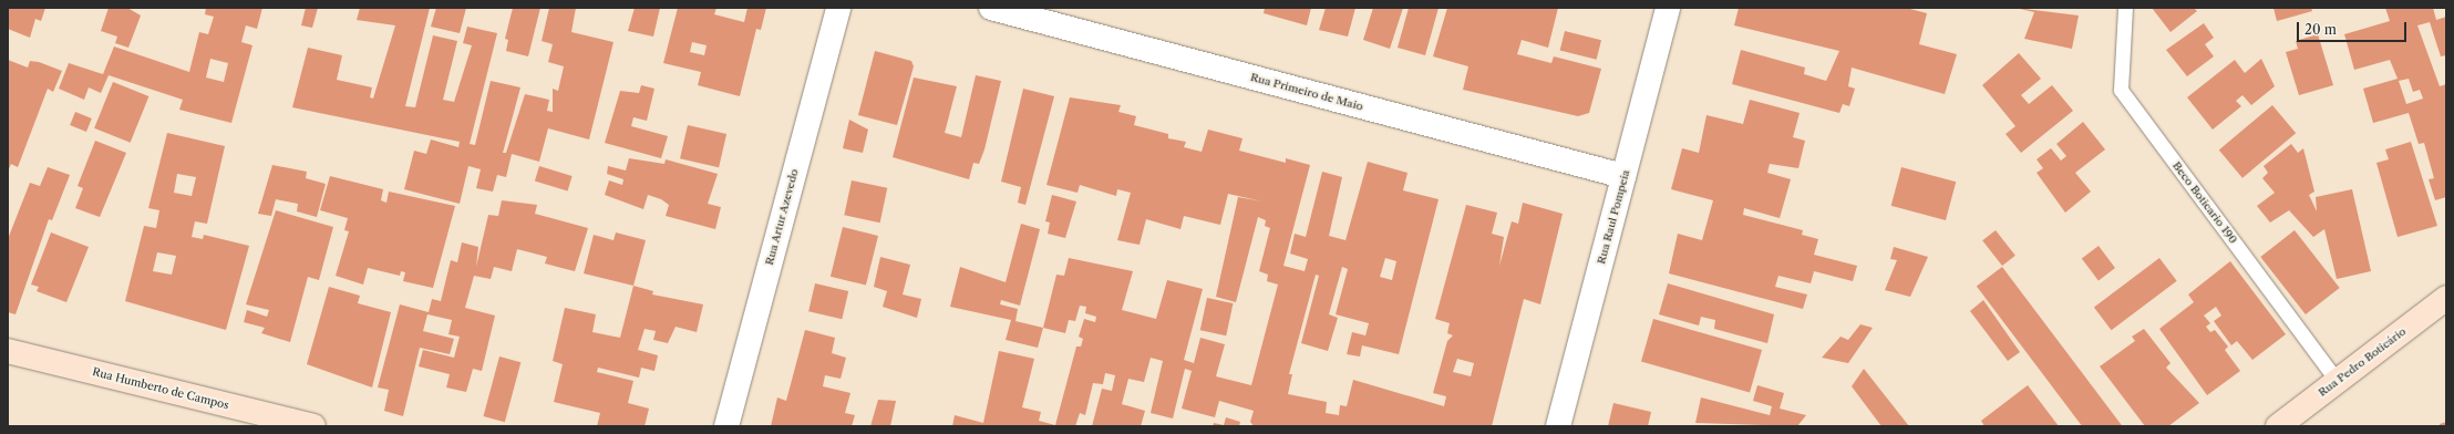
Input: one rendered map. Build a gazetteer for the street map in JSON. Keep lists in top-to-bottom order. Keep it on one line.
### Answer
{"streets":{"street":["Rua Primeiro de Maio","Rua Artur Azevedo","Rua Raul Pompeia","Rua Pedro Boticário","Rua Humberto de Campos"],"lane":["Beco Boticario 190"]},"crossings":[["Rua Primeiro de Maio","Rua Raul Pompeia"],["Beco Boticario 190","Rua Pedro Boticário"]],"scale_bar":"20 m"}
